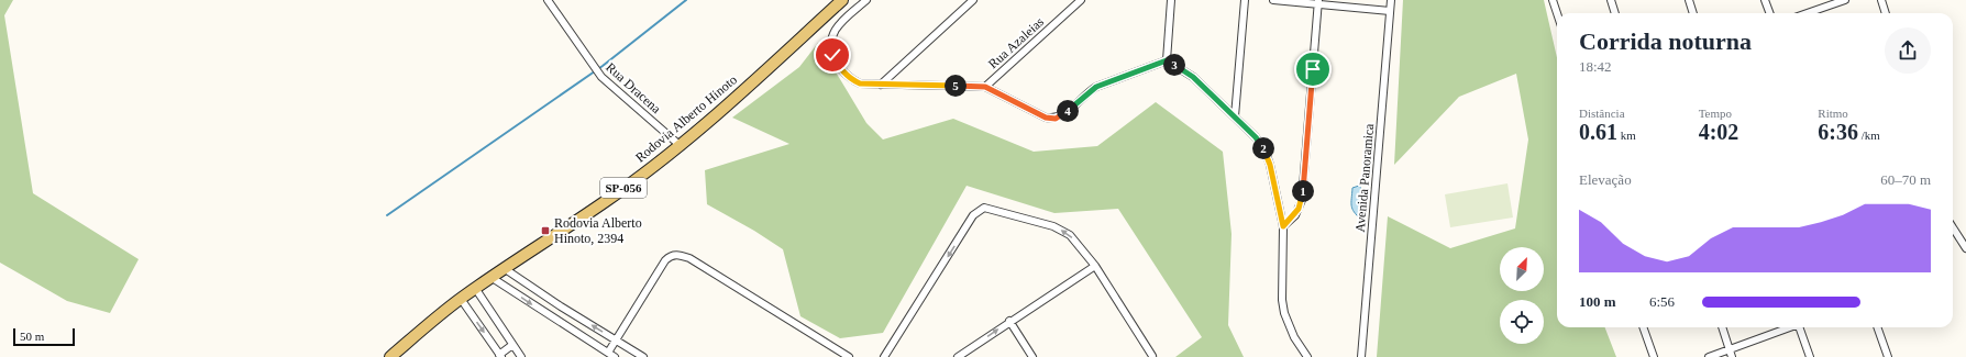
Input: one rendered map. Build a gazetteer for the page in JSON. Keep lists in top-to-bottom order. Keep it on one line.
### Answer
{"streets":{"main road":["Rodovia Alberto Hinoto","SP-056"],"street":["Rua Azaleias","Rua Dracena","Avenida Panoramica"]},"crossings":[["Rua Dracena","Rodovia Alberto Hinoto"]],"places":{"transit":["Rodovia Alberto Hinoto, 2394"]},"scale_bar":"50 m","north":"top right","page":{"heading":["Corrida noturna","18:42"],"pins":["3","5","4","2","1"],"stats":[["Distância","0.61 km"],["Tempo","4:02"],["Ritmo","6:36 /km"]],"chart":["Elevação","60–70 m"],"list":[{"name":"100 m","note":"6:56"}],"scale":"50 m"}}
